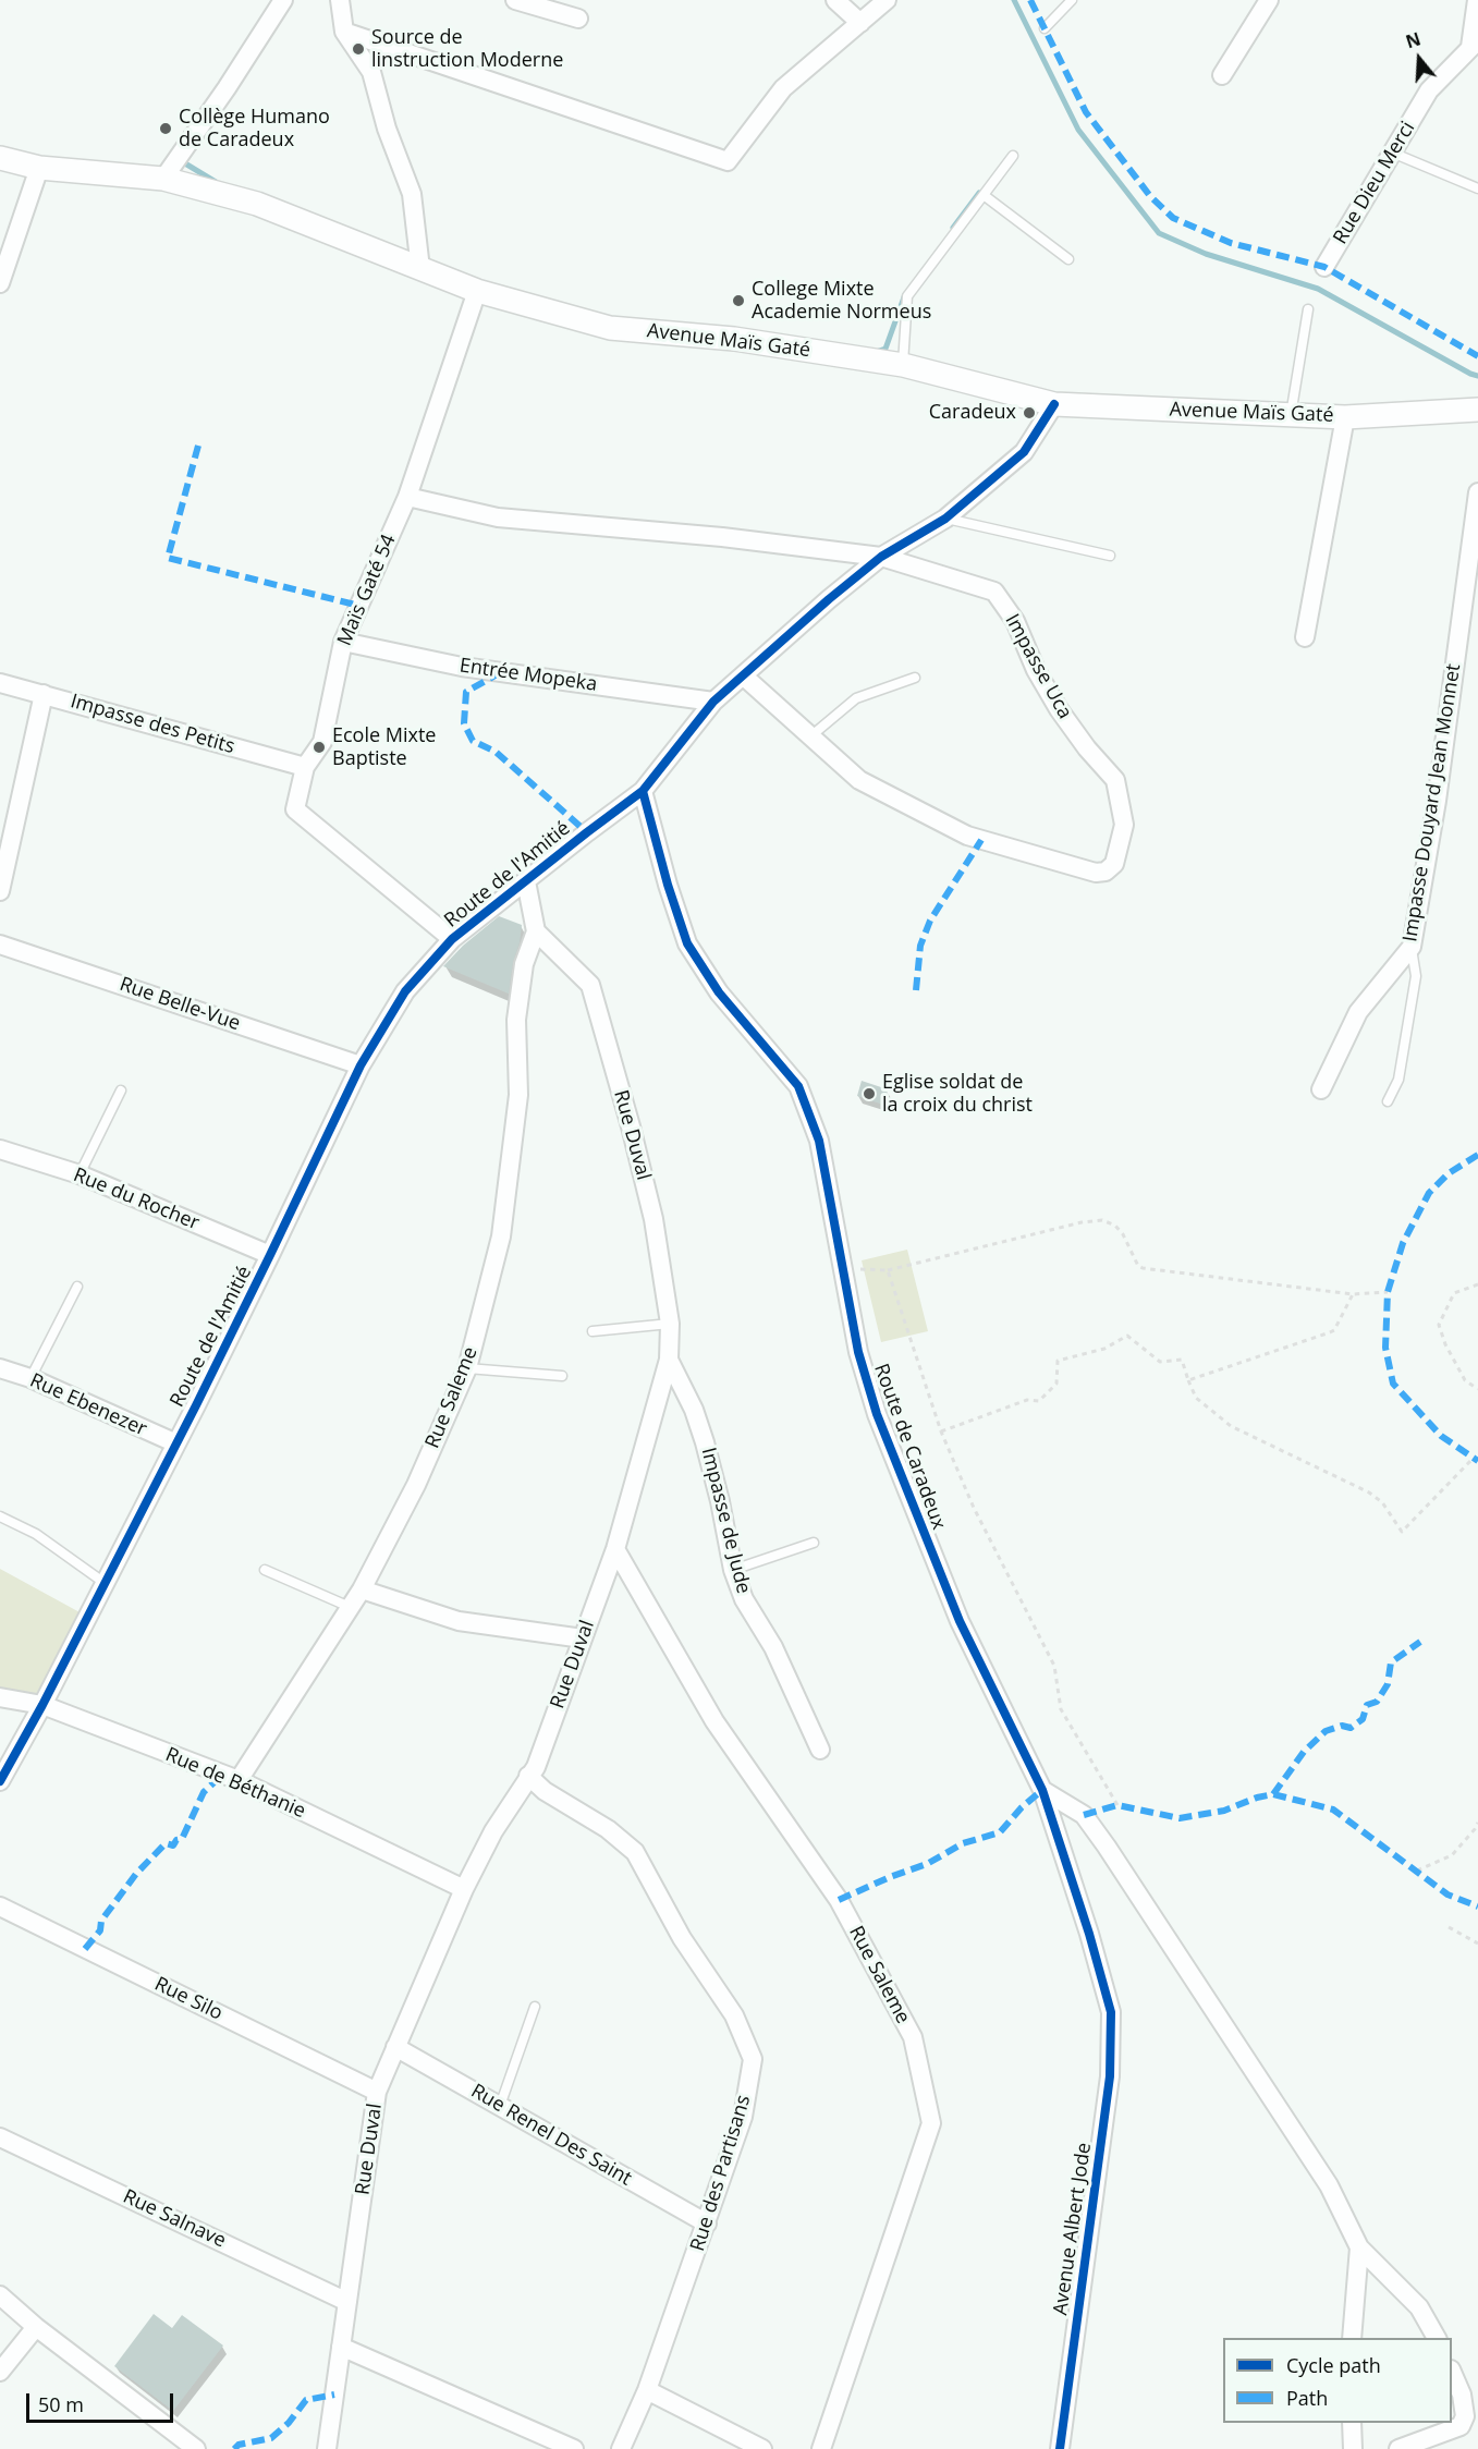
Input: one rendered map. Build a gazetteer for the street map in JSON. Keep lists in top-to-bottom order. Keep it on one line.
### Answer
{"streets":{"street":["Rue Dieu Merci","Avenue Maïs Gaté","Maïs Gaté 54","Impasse Uca","Entrée Mopeka","Impasse des Petits","Impasse Douyard Jean Monnet","Route de l'Amitié","Rue Belle-Vue","Rue Duval","Rue du Rocher","Rue Saleme","Rue Ebenezer","Route de Caradeux","Impasse de Jude","Rue de Béthanie","Rue Silo","Rue Renel Des Saint","Rue des Partisans","Rue Salnave","Avenue Albert Jode"]},"crossings":[["Avenue Maïs Gaté","Maïs Gaté 54"],["Avenue Maïs Gaté","Route de l'Amitié"],["Maïs Gaté 54","Entrée Mopeka"],["Maïs Gaté 54","Impasse des Petits"],["Maïs Gaté 54","Route de l'Amitié"],["Impasse Uca","Route de l'Amitié"],["Entrée Mopeka","Route de l'Amitié"],["Route de l'Amitié","Rue Belle-Vue"],["Route de l'Amitié","Rue du Rocher"],["Route de l'Amitié","Rue Ebenezer"],["Route de l'Amitié","Route de Caradeux"],["Route de l'Amitié","Rue de Béthanie"],["Rue Duval","Rue Saleme"],["Rue Duval","Impasse de Jude"],["Rue Duval","Rue de Béthanie"],["Rue Duval","Rue Silo"],["Rue Duval","Rue Renel Des Saint"],["Rue Duval","Rue des Partisans"],["Rue Duval","Rue Salnave"],["Rue Saleme","Rue de Béthanie"],["Route de Caradeux","Avenue Albert Jode"],["Rue Renel Des Saint","Rue des Partisans"]],"places":["Source de linstruction Moderne","Collège Humano de Caradeux","College Mixte Academie Normeus","Caradeux","Ecole Mixte Baptiste","Eglise soldat de la croix du christ"],"legend":["Cycle path","Path"],"scale_bar":"50 m","north":"top"}
